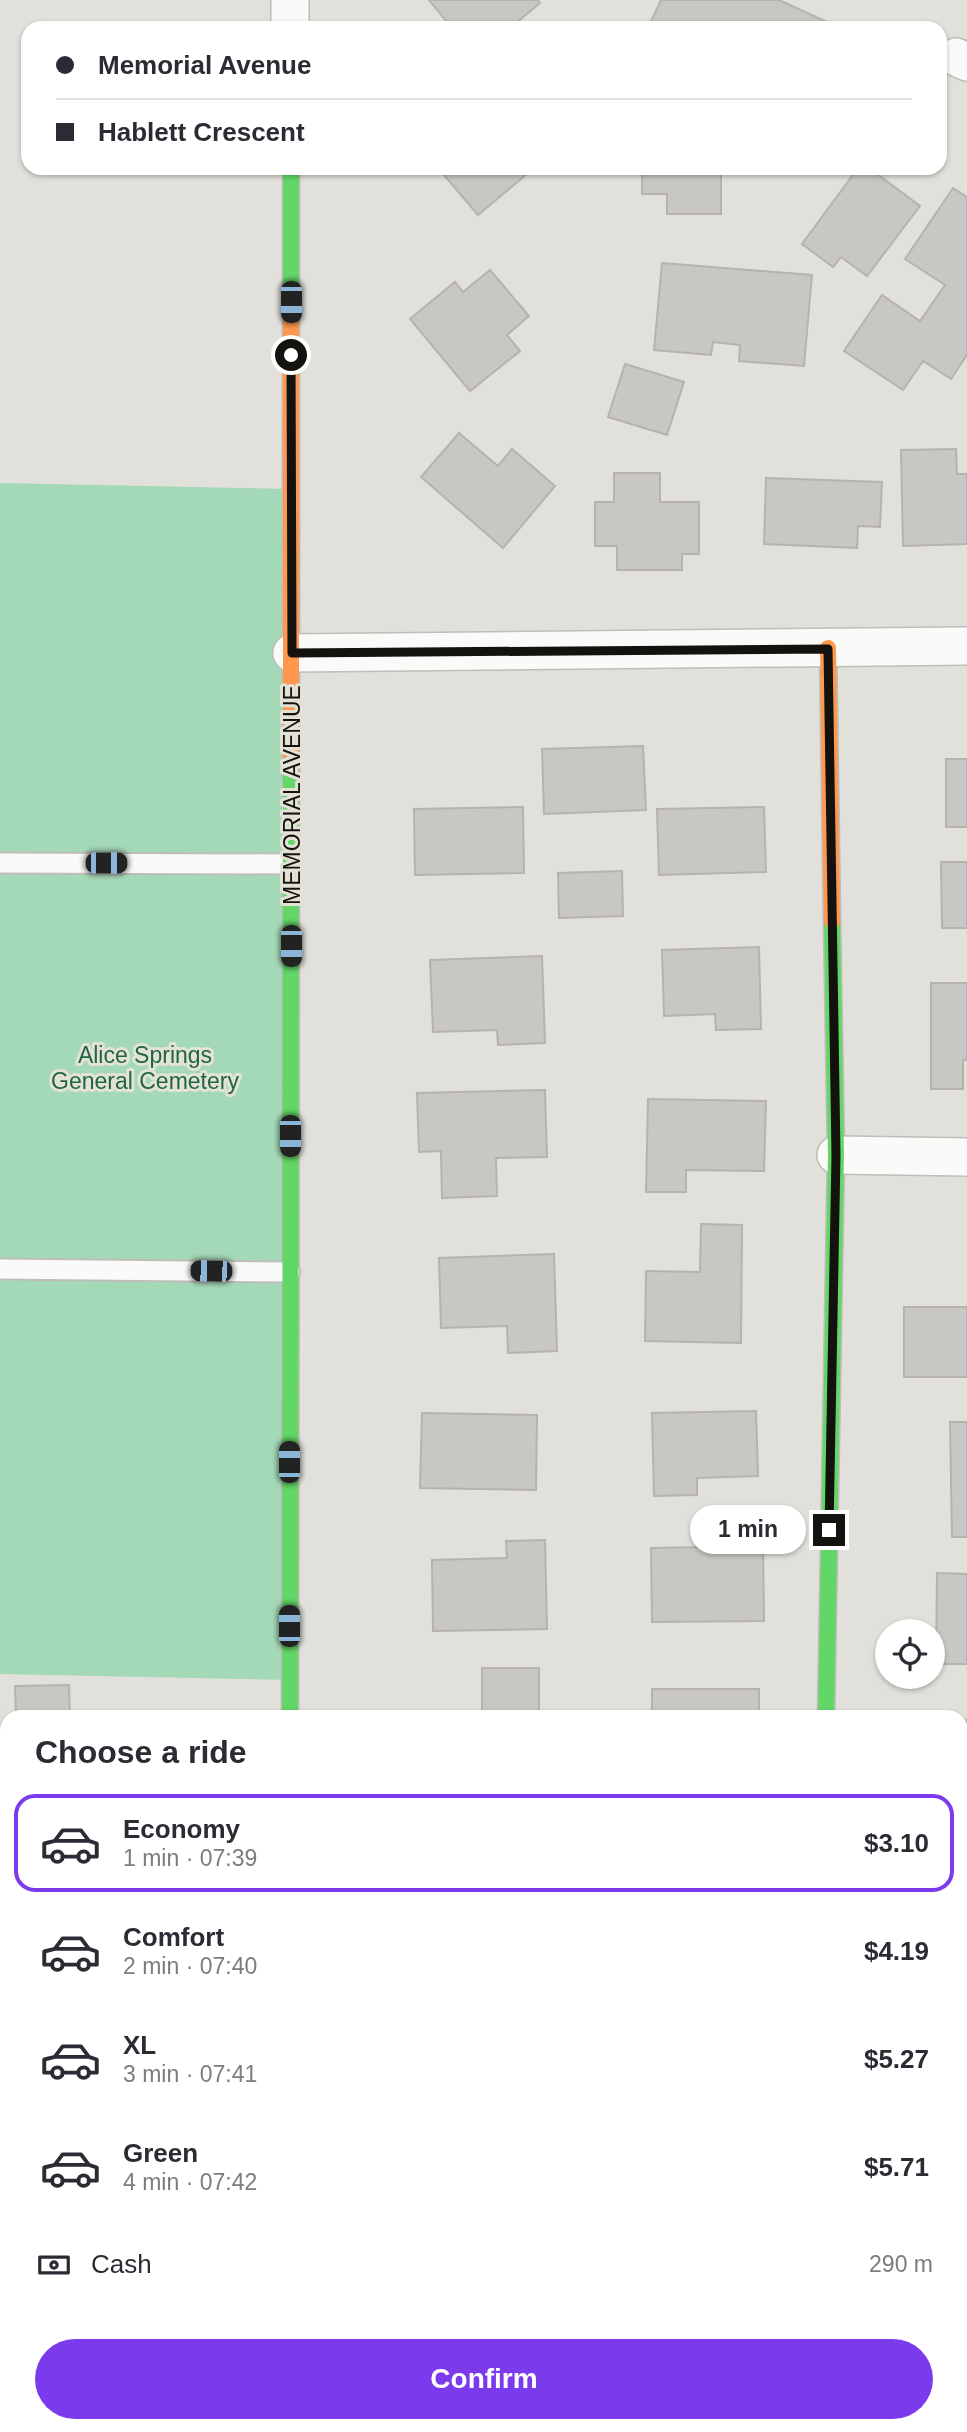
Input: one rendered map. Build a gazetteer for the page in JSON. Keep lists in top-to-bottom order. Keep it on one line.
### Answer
{"streets":{"street":["MEMORIAL AVENUE"]},"parks":["Alice Springs General Cemetery"],"page":{"banner":["Memorial Avenue","Hablett Crescent"],"bubble":"1 min","heading":"Choose a ride","list":[{"name":"Economy","note":"1 min · 07:39","value":"$3.10"},{"name":"Comfort","note":"2 min · 07:40","value":"$4.19"},{"name":"XL","note":"3 min · 07:41","value":"$5.27"},{"name":"Green","note":"4 min · 07:42","value":"$5.71"}],"pay":["Cash","290 m"],"buttons":"Confirm"}}
